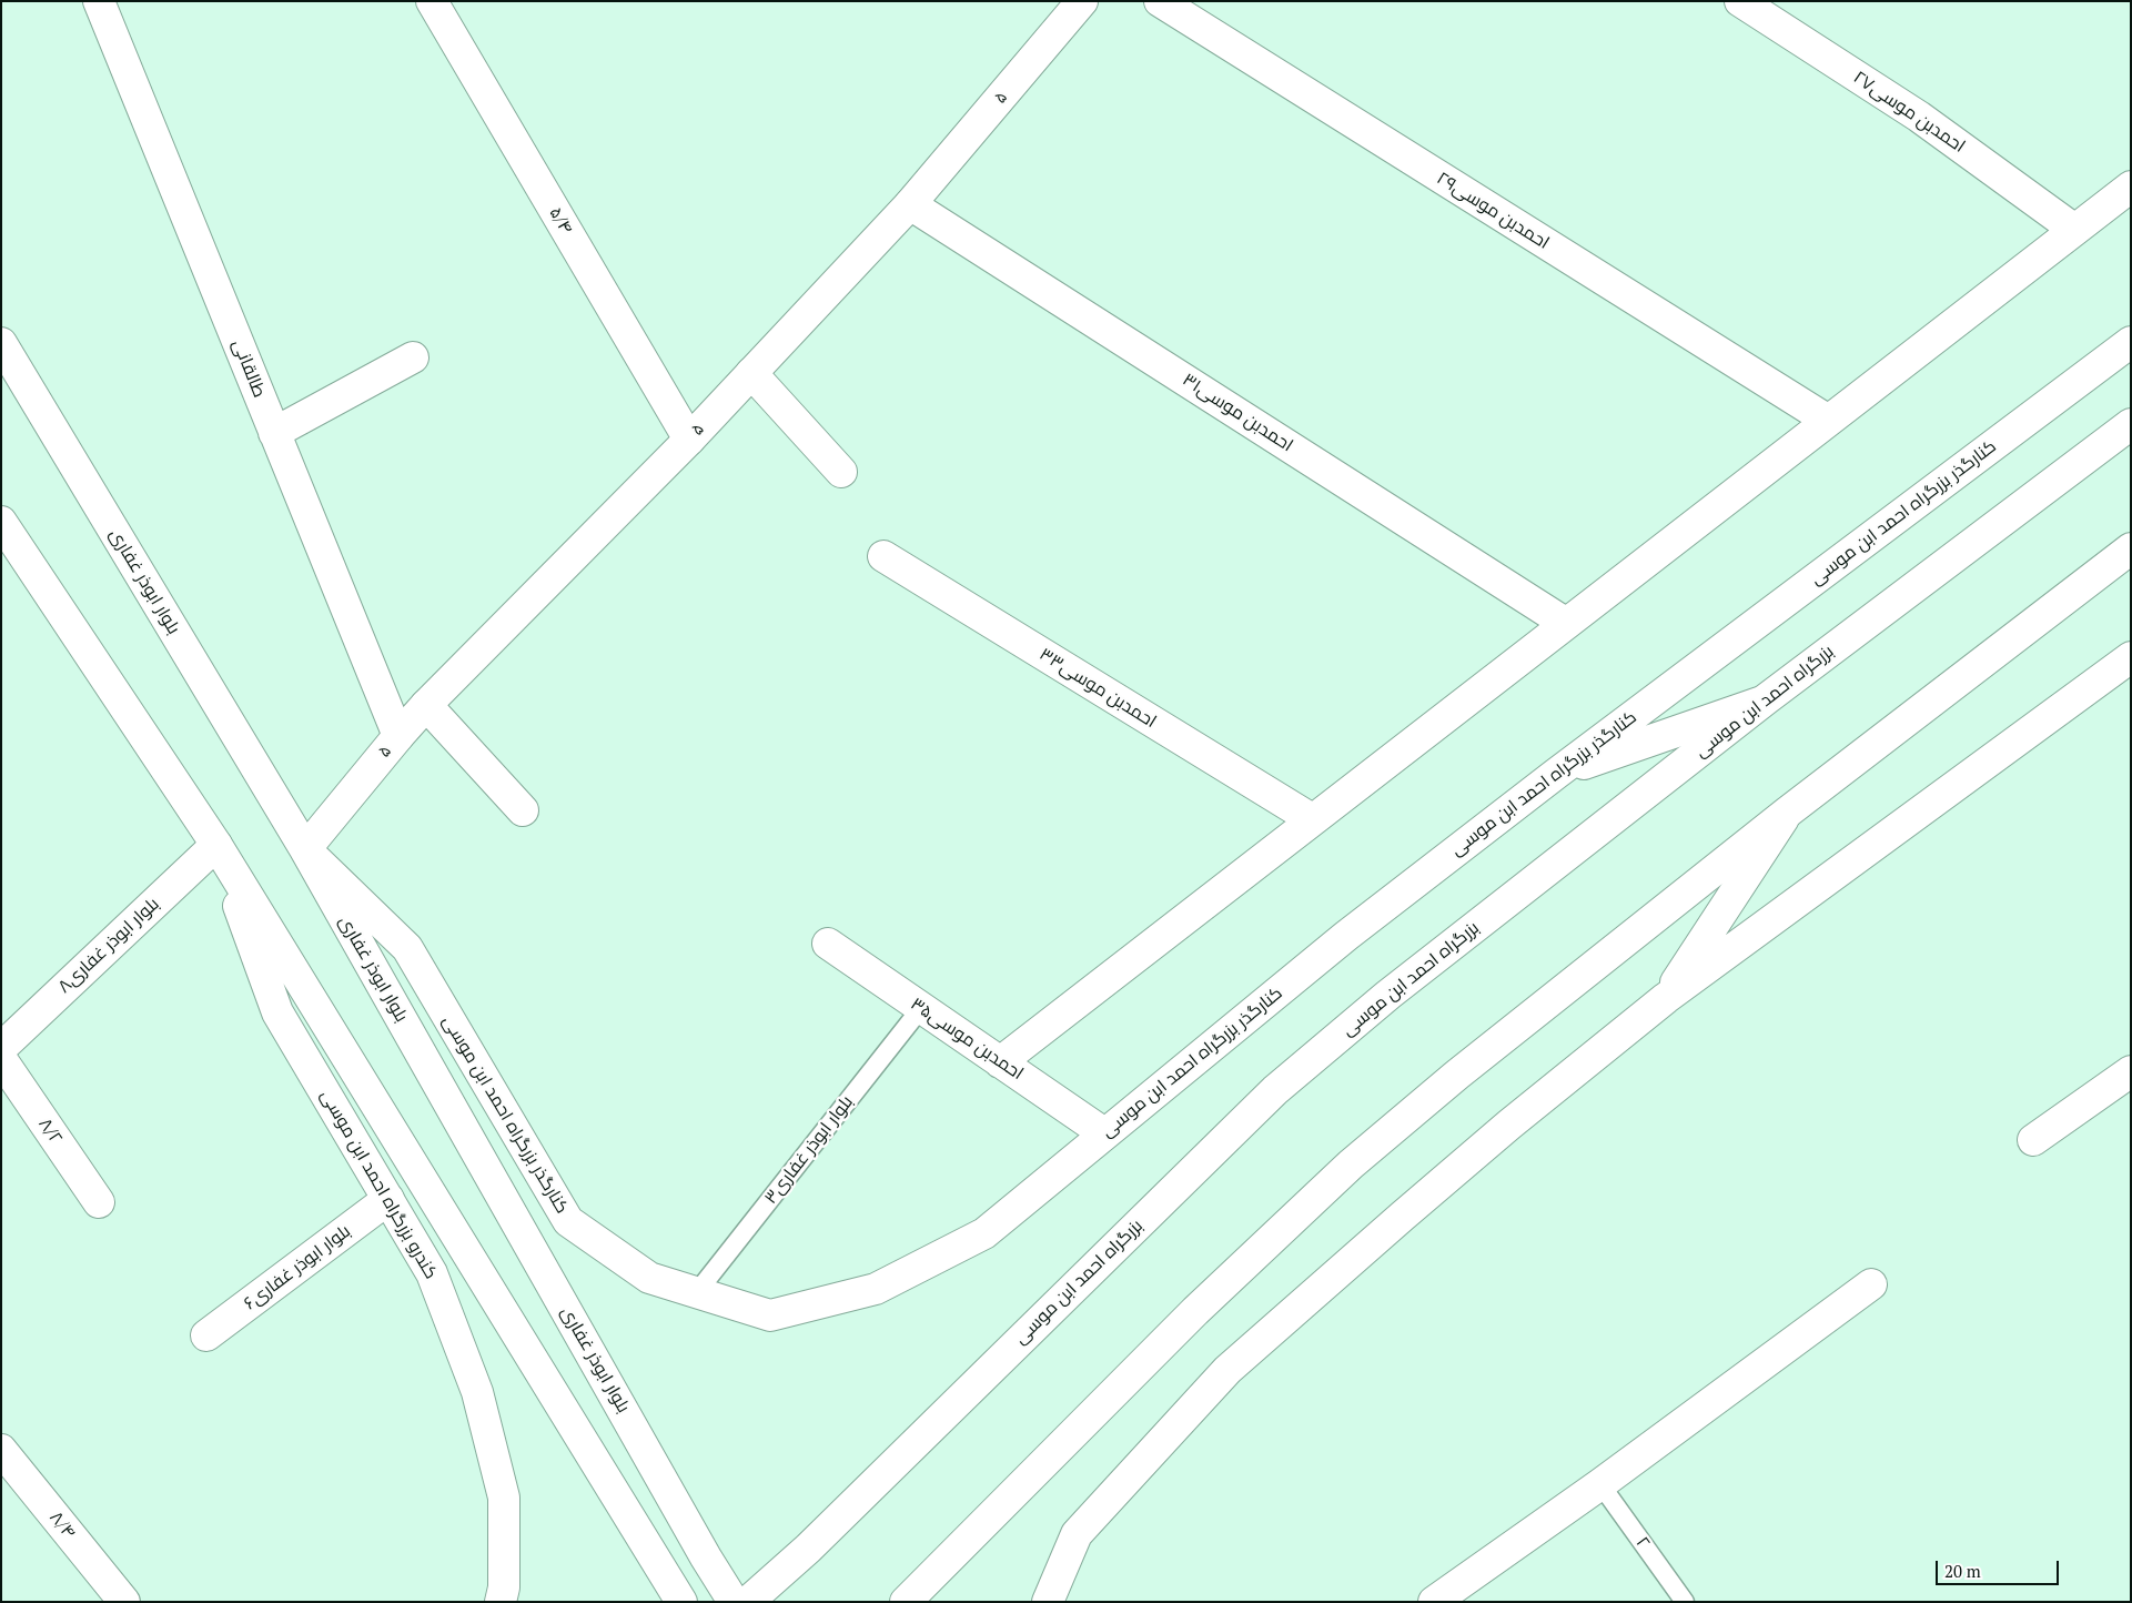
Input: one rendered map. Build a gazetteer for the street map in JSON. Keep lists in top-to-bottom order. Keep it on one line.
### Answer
{"streets":{"main road":["۵","۲۷احمدبن موسی","۲۹احمدبن موسی","۵/۴","طالقانی","۳۱احمدبن موسی","کنارگذر بزرگراه احمد ابن موسی","بلوار ابوذر غفاری","۳۳احمدبن موسی","بزرگراه احمد ابن موسی","بلوار ابوذر غفاری۸","۳۵احمدبن موسی","۸/۲","کندرو بزرگراه احمد ابن موسی","بلوار ابوذر غفاری۶","۸/۴"],"lane":["بلوار ابوذر غفاری۳","۲"]},"crossings":[["۵","۵/۴"],["۵","طالقانی"],["۵","۳۱احمدبن موسی"],["۵","کنارگذر بزرگراه احمد ابن موسی"],["۵","بلوار ابوذر غفاری"],["کنارگذر بزرگراه احمد ابن موسی","بلوار ابوذر غفاری"],["کنارگذر بزرگراه احمد ابن موسی","۳۵احمدبن موسی"],["کنارگذر بزرگراه احمد ابن موسی","بلوار ابوذر غفاری۳"],["بلوار ابوذر غفاری۸","کندرو بزرگراه احمد ابن موسی"],["۳۵احمدبن موسی","بلوار ابوذر غفاری۳"],["کندرو بزرگراه احمد ابن موسی","بلوار ابوذر غفاری۶"]],"scale_bar":"20 m"}
